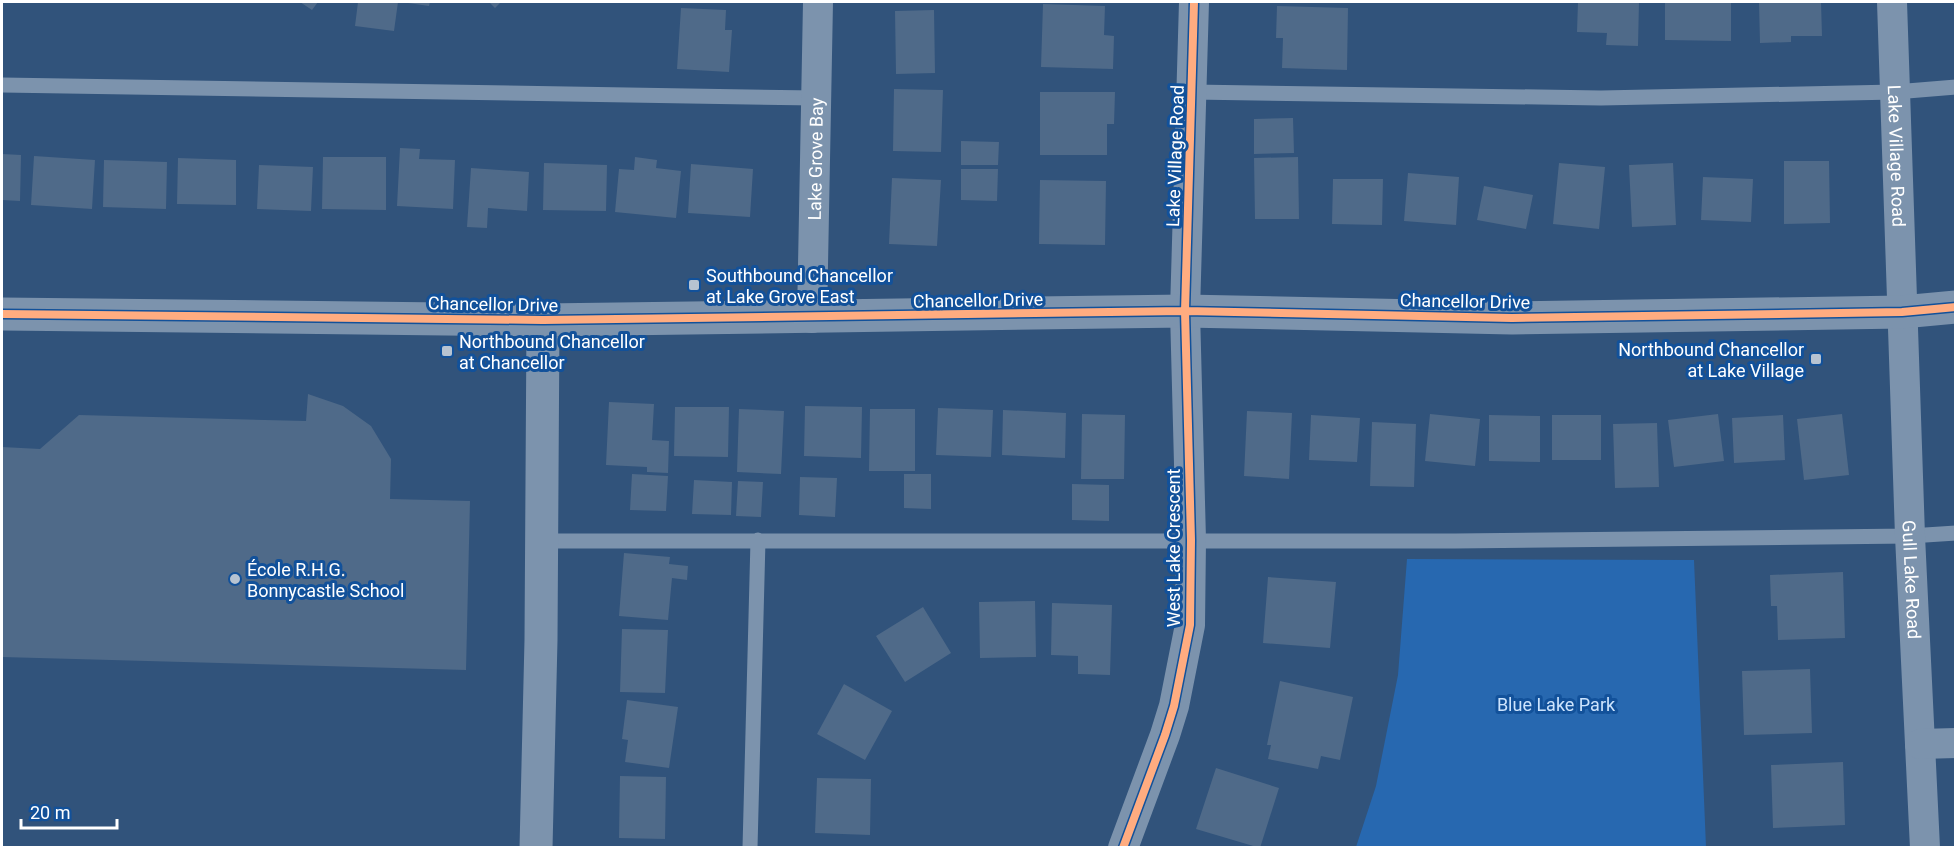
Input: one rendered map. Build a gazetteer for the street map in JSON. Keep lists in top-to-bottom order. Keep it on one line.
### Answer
{"streets":{"street":["Lake Village Road","Lake Grove Bay","Chancellor Drive","West Lake Crescent","Gull Lake Road"]},"crossings":[["Lake Village Road","Chancellor Drive"],["Lake Village Road","West Lake Crescent"],["Lake Village Road","Gull Lake Road"],["Lake Grove Bay","Chancellor Drive"],["Chancellor Drive","West Lake Crescent"],["Chancellor Drive","Gull Lake Road"]],"parks":["Blue Lake Park"],"places":{"transit":["Southbound Chancellor at Lake Grove East","Northbound Chancellor at Chancellor","Northbound Chancellor at Lake Village"],"other":["École R.H.G. Bonnycastle School"]},"scale_bar":"20 m"}
